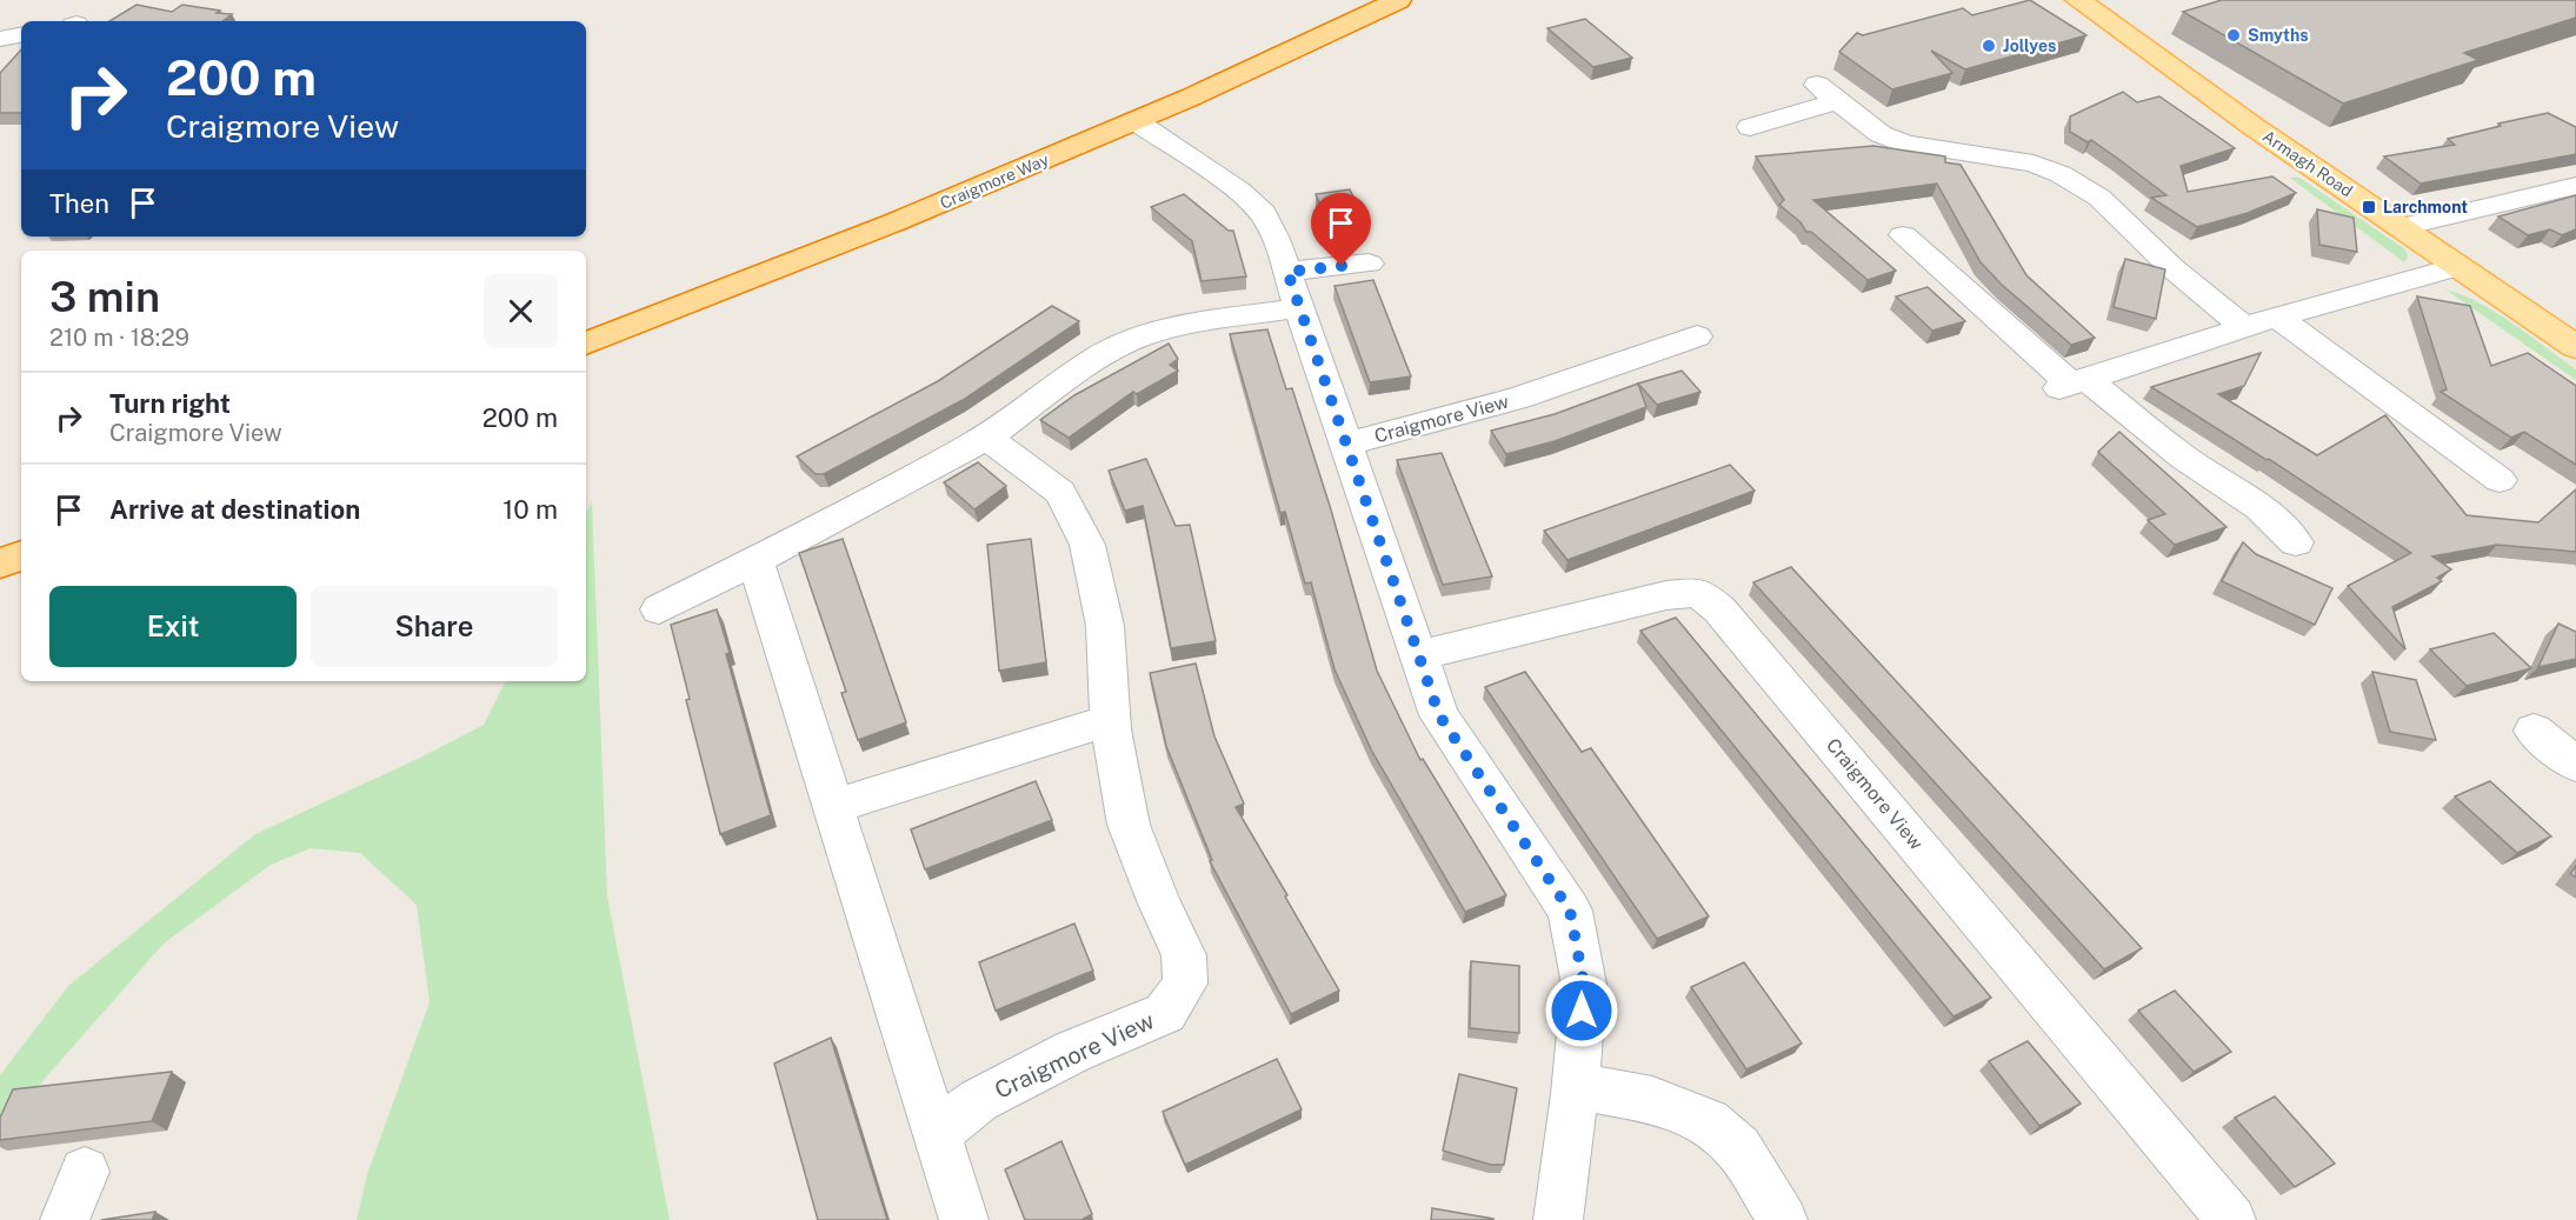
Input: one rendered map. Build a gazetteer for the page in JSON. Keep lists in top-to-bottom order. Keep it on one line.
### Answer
{"streets":{"highway":["Craigmore Way"],"main road":["Armagh Road"],"street":["Craigmore View"]},"crossings":[["Craigmore Way","Craigmore View"]],"places":{"other":["Smyths","Jollyes"],"transit":["Larchmont"]},"page":{"turn":["200 m","Craigmore View"],"then":"Then","heading":["3 min","210 m · 18:29"],"list":[{"name":"Turn right","note":"Craigmore View","value":"200 m"},{"name":"Arrive at destination","value":"10 m"}],"buttons":["Exit","Share"]}}
